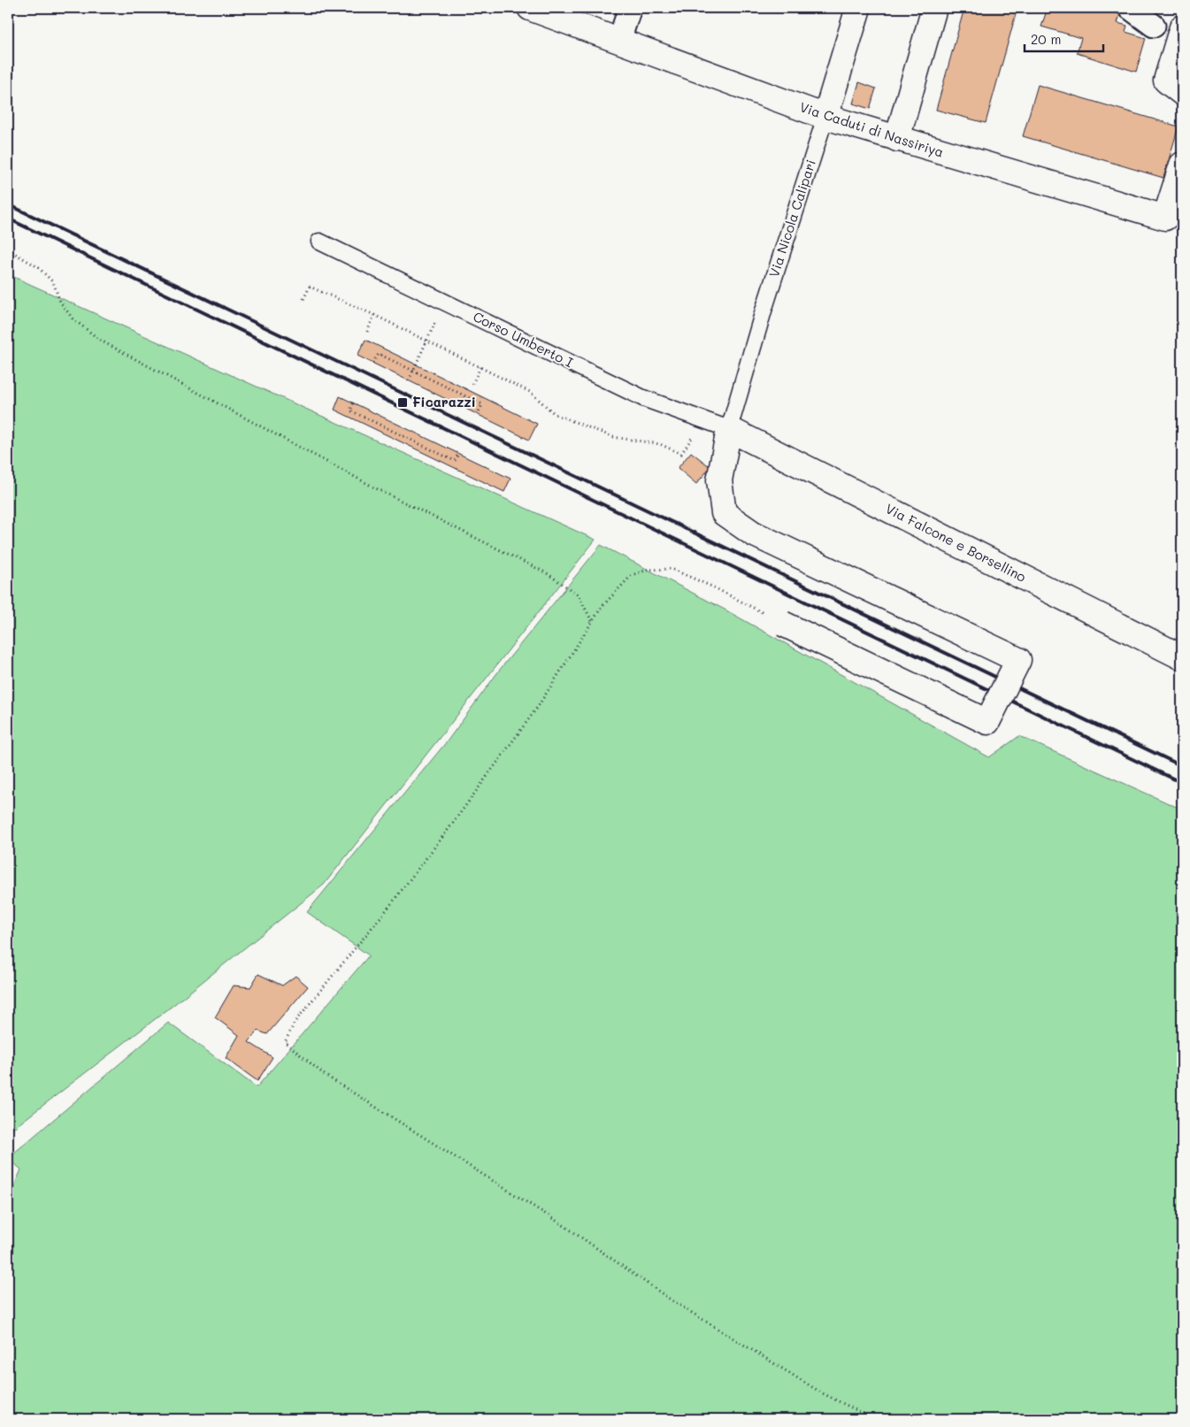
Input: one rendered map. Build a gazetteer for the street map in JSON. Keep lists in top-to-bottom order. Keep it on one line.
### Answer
{"streets":{"street":["Via Caduti di Nassiriya","Via Nicola Calipari","Via Falcone e Borsellino"],"lane":["Corso Umberto I"]},"crossings":[["Via Caduti di Nassiriya","Via Nicola Calipari"],["Via Nicola Calipari","Corso Umberto I"],["Via Nicola Calipari","Via Falcone e Borsellino"],["Corso Umberto I","Via Falcone e Borsellino"]],"places":{"transit":["Ficarazzi"]},"scale_bar":"20 m"}
